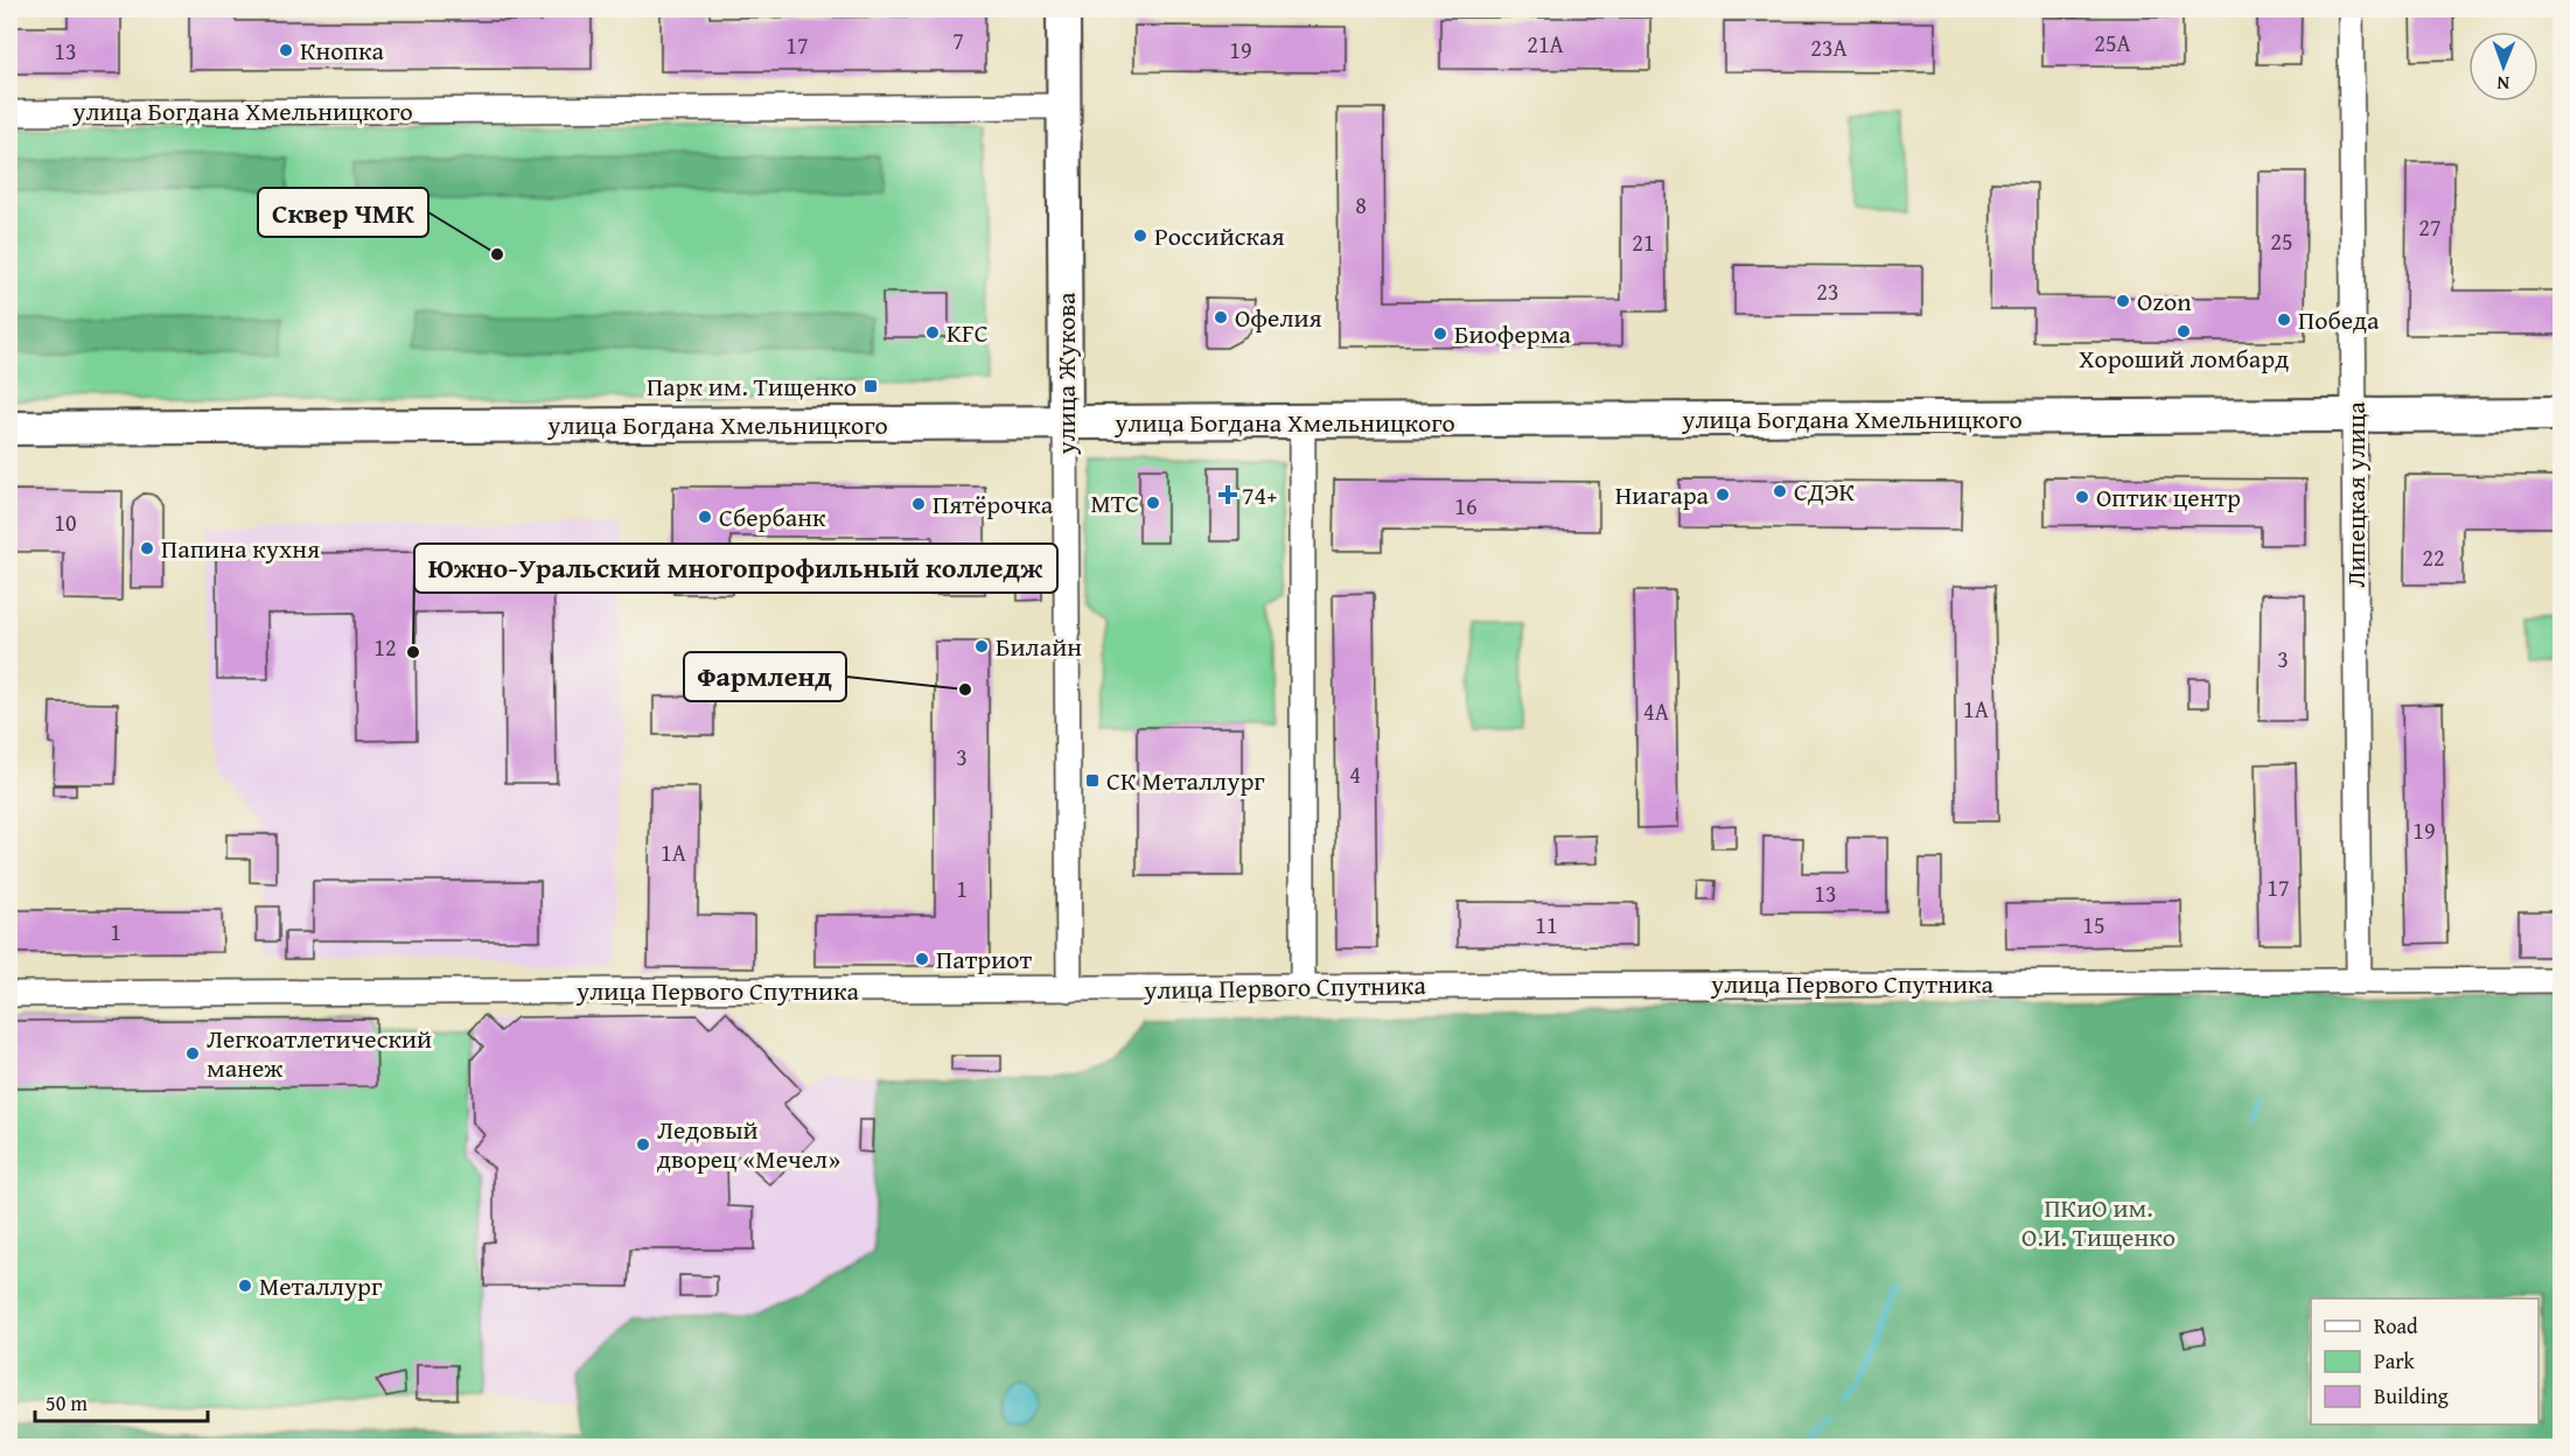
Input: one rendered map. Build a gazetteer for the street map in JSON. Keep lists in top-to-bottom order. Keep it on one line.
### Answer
{"streets":{"main road":["улица Богдана Хмельницкого","улица Жукова"],"street":["Липецкая улица","улица Первого Спутника"]},"crossings":[["улица Богдана Хмельницкого","улица Жукова"],["улица Богдана Хмельницкого","Липецкая улица"],["улица Жукова","улица Первого Спутника"],["Липецкая улица","улица Первого Спутника"]],"parks":["ПКиО им. О.И. Тищенко"],"places":{"other":["Кнопка","Российская","Сквер ЧМК","Ozon","Офелия","Победа","Хороший ломбард","KFC","Биоферма","СДЭК","Ниагара","Оптик центр","МТС","Пятёрочка","Сбербанк","Папина кухня","Билайн","Южно-Уральский многопрофильный колледж","Фармленд","Патриот","Легкоатлетический манеж","Ледовый дворец «Мечел»","Металлург"],"transit":["Парк им. Тищенко","СК Металлург"],"health":["74+"]},"house_numbers":["7","25А","21А","17","23А","19","13","8","27","25","21","23","16","10","22","12","3","1А","4А","3","4","19","1А","17","1","13","11","15","1"],"legend":["Road","Park","Building"],"scale_bar":"50 m","north":"bottom"}
